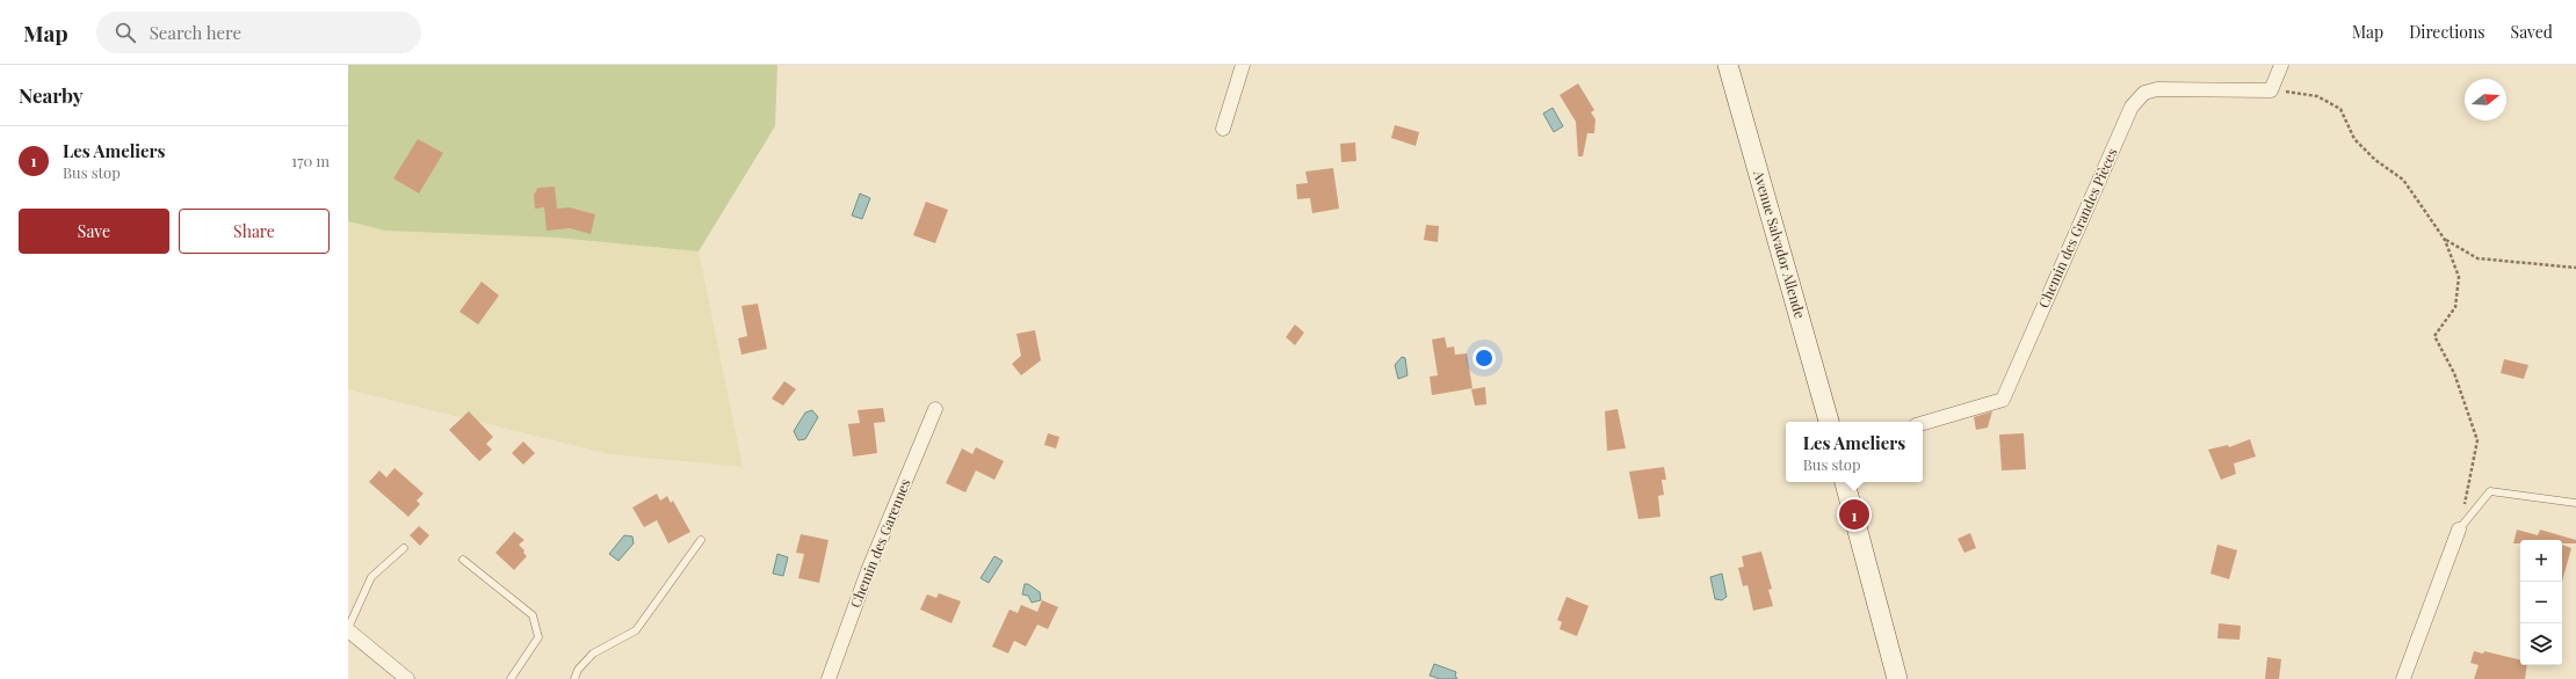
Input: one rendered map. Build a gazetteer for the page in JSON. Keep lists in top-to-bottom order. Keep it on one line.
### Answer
{"streets":{"main road":["Avenue Salvador Allende"],"street":["Chemin des Grandes Pièces","Chemin des Garennes"]},"north":"right","page":{"header":"Map","search":"Search here","nav":["Map","Directions","Saved"],"heading":"Nearby","list":[{"mark":"1","name":"Les Ameliers","note":"Bus stop","value":"170 m"}],"buttons":["Save","Share"],"popup":["Les Ameliers","Bus stop"],"pins":"1","map_buttons":["+","−"]}}
